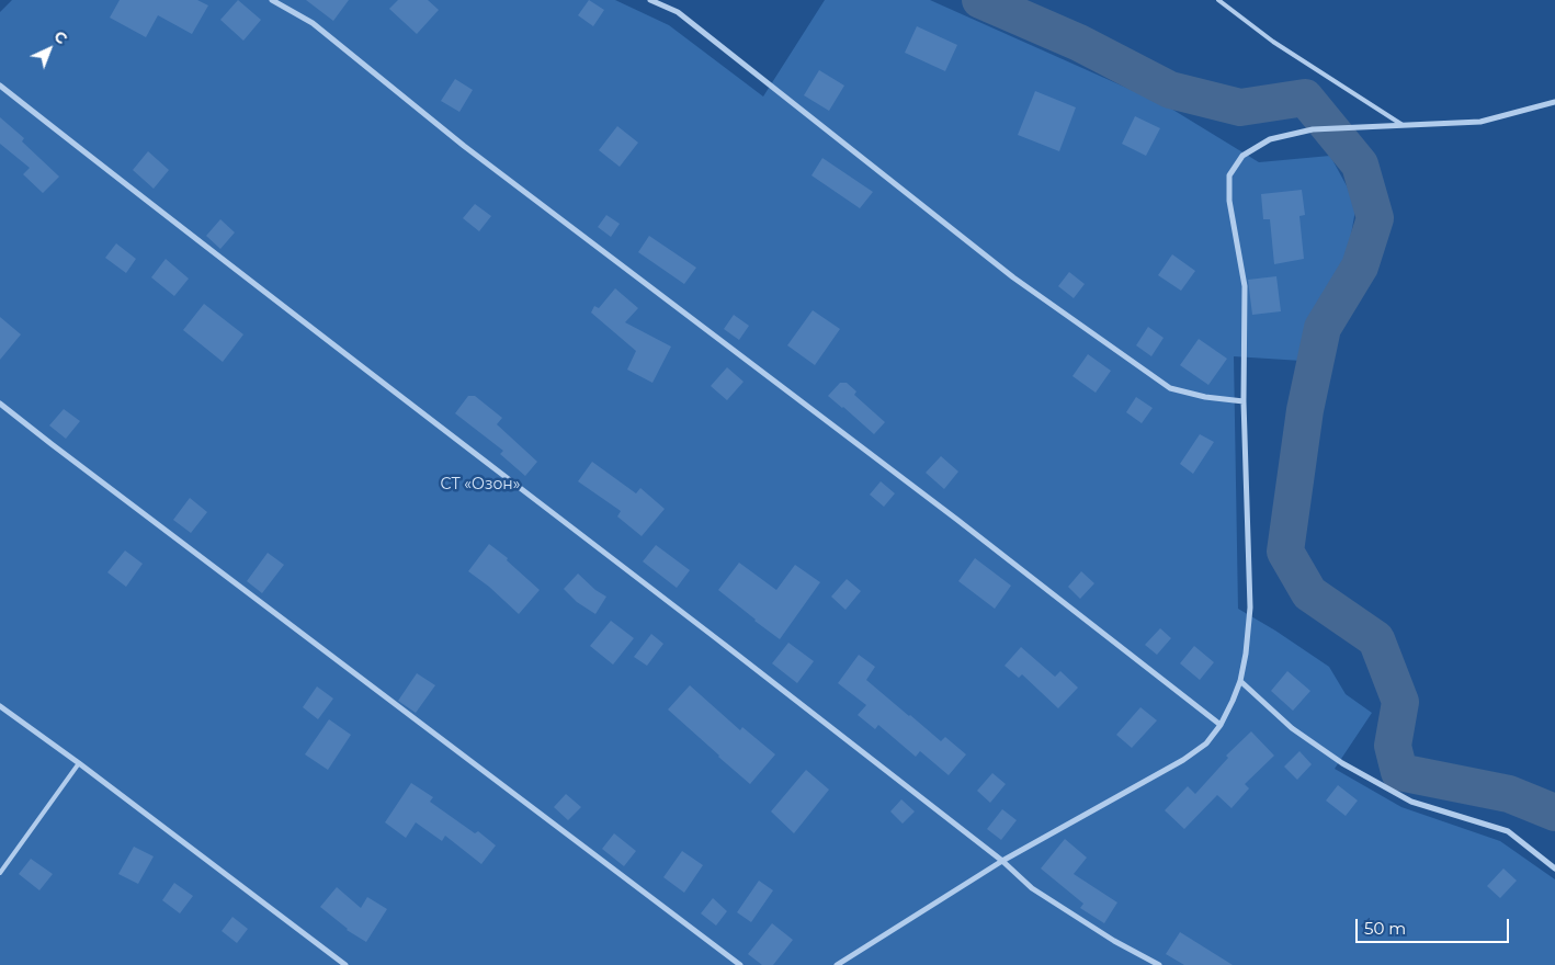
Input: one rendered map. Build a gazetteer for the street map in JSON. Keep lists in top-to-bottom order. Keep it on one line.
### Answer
{"parks":["СТ «Озон»"],"scale_bar":"50 m","north":"top right"}
